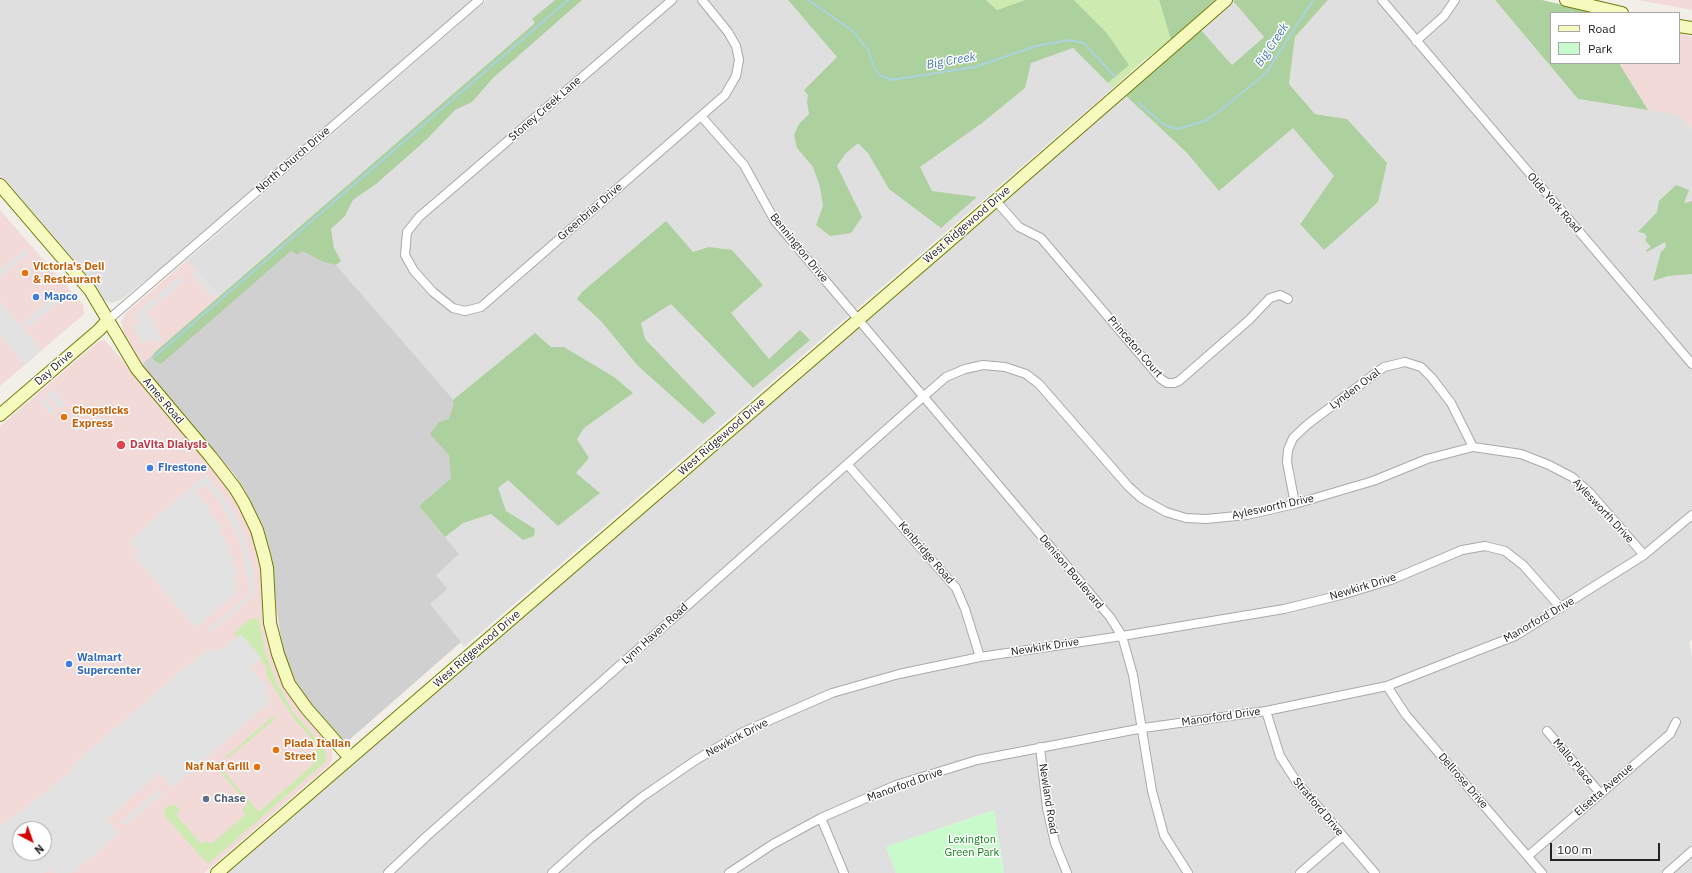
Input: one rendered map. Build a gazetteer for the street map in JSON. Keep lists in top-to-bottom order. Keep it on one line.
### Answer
{"streets":{"main road":["West Ridgewood Drive","Day Drive","Ames Road"],"street":["Stoney Creek Lane","North Church Drive","Olde York Road","Greenbriar Drive","Bennington Drive","Princeton Court","Lynden Oval","Aylesworth Drive","Kenbridge Road","Denison Boulevard","Newkirk Drive","Manorford Drive","Lynn Haven Road","Mallo Place","Dellrose Drive","Elsetta Avenue","Newland Road","Stratford Drive"]},"crossings":[["Stoney Creek Lane","Greenbriar Drive"],["North Church Drive","Day Drive"],["North Church Drive","Ames Road"],["Greenbriar Drive","Bennington Drive"],["West Ridgewood Drive","Bennington Drive"],["West Ridgewood Drive","Princeton Court"],["West Ridgewood Drive","Ames Road"],["West Ridgewood Drive","Denison Boulevard"],["Bennington Drive","Denison Boulevard"],["Day Drive","Ames Road"],["Lynden Oval","Aylesworth Drive"],["Aylesworth Drive","Denison Boulevard"],["Aylesworth Drive","Manorford Drive"],["Aylesworth Drive","Lynn Haven Road"],["Kenbridge Road","Newkirk Drive"],["Kenbridge Road","Lynn Haven Road"],["Denison Boulevard","Newkirk Drive"],["Denison Boulevard","Manorford Drive"],["Denison Boulevard","Lynn Haven Road"],["Newkirk Drive","Manorford Drive"],["Manorford Drive","Dellrose Drive"],["Manorford Drive","Newland Road"],["Manorford Drive","Stratford Drive"],["Mallo Place","Elsetta Avenue"],["Dellrose Drive","Elsetta Avenue"]],"water":["Big Creek"],"parks":["Lexington Green Park"],"places":["Victoria's Deli & Restaurant","Mapco","Chopsticks Express","DaVita Dialysis","Firestone","Walmart Supercenter","Piada Italian Street","Naf Naf Grill","Chase"],"legend":["Road","Park"],"scale_bar":"100 m","north":"bottom right"}
